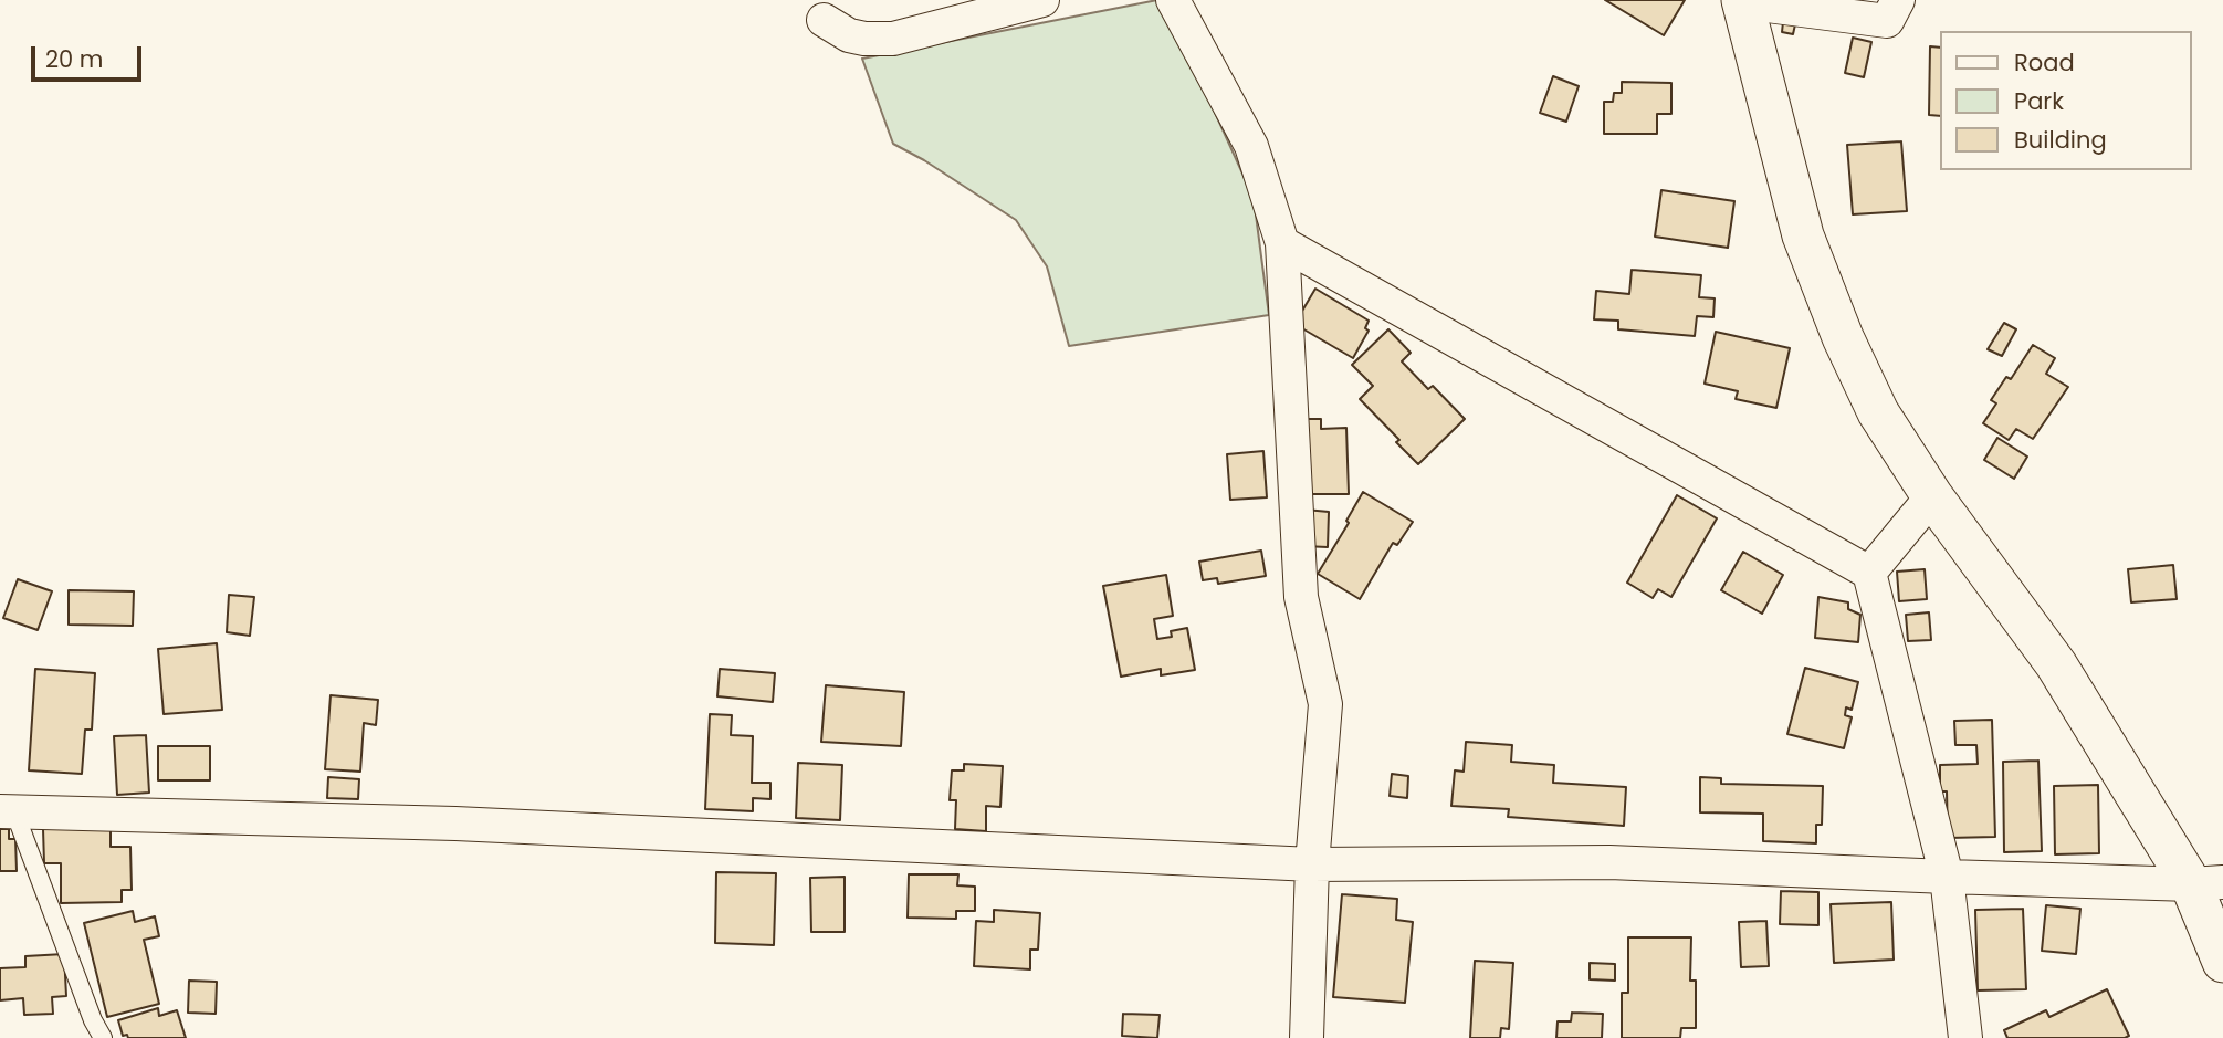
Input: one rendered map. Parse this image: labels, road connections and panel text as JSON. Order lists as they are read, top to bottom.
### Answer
{
  "legend": ["Road", "Park", "Building"],
  "scale_bar": "20 m"
}
